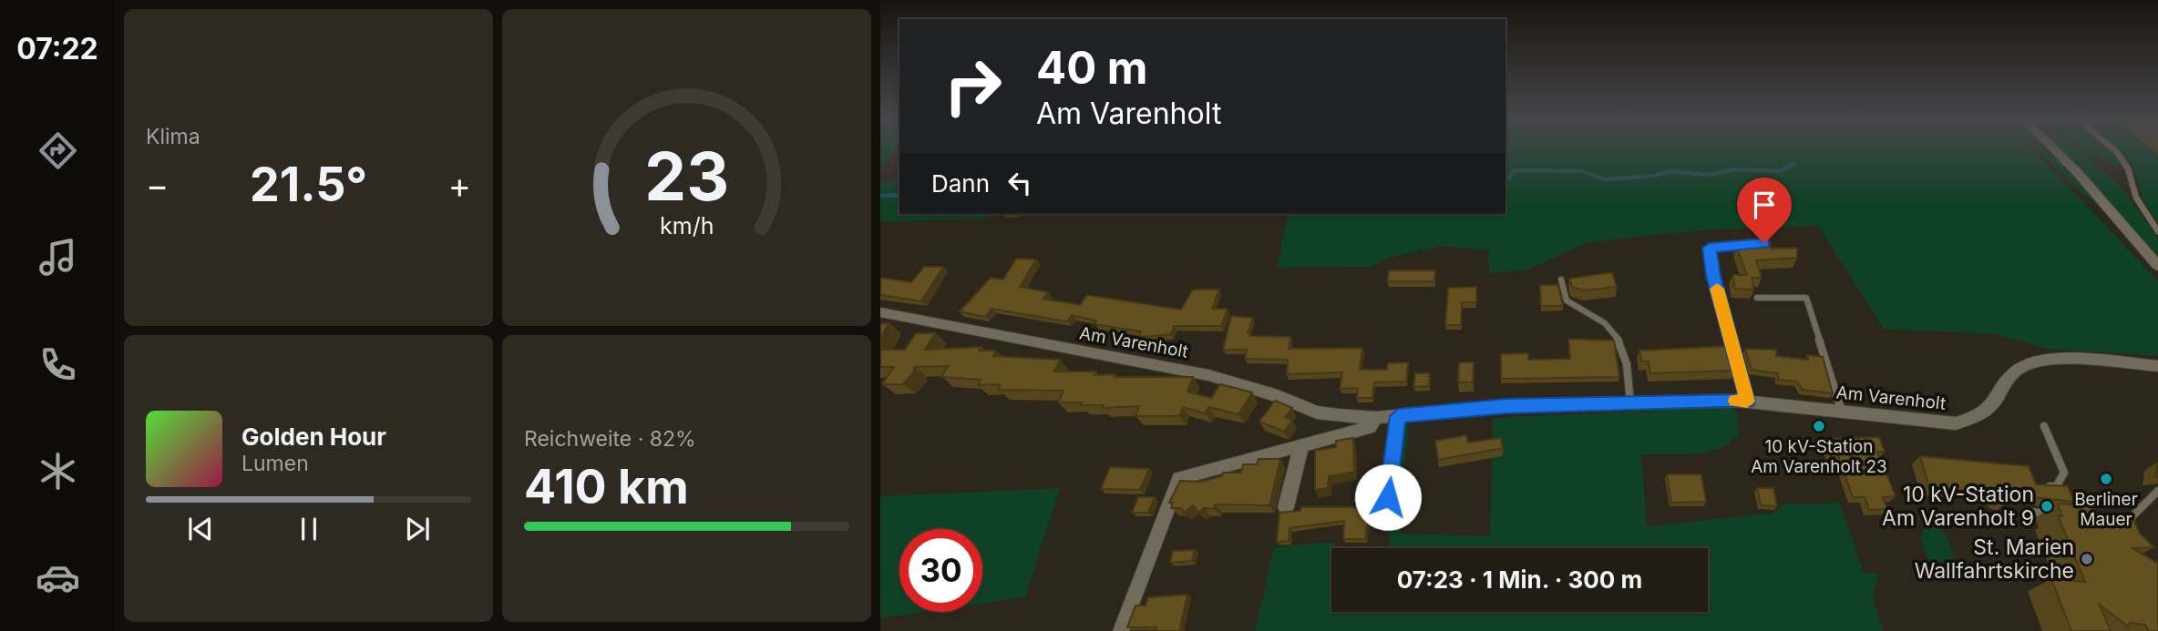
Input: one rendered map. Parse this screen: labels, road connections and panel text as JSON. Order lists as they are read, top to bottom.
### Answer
{
  "streets": {
    "street": ["Am Varenholt"]
  },
  "places": [
    "10 kV-Station Am Varenholt 23",
    "Berliner Mauer",
    "10 kV-Station Am Varenholt 9",
    "St. Marien Wallfahrtskirche"
  ],
  "page": {
    "tabs": "07:22",
    "tile": [
      "Klima",
      ["Reichweite · 82%", "410 km"]
    ],
    "turn": ["40 m", "Am Varenholt"],
    "then": "Dann",
    "heat": ["−", "21.5°", "+"],
    "song": ["Golden Hour", "Lumen"],
    "limit": "30",
    "trip": "07:23 · 1 Min. · 300 m",
    "gauge": ["23", "km/h"]
  }
}
